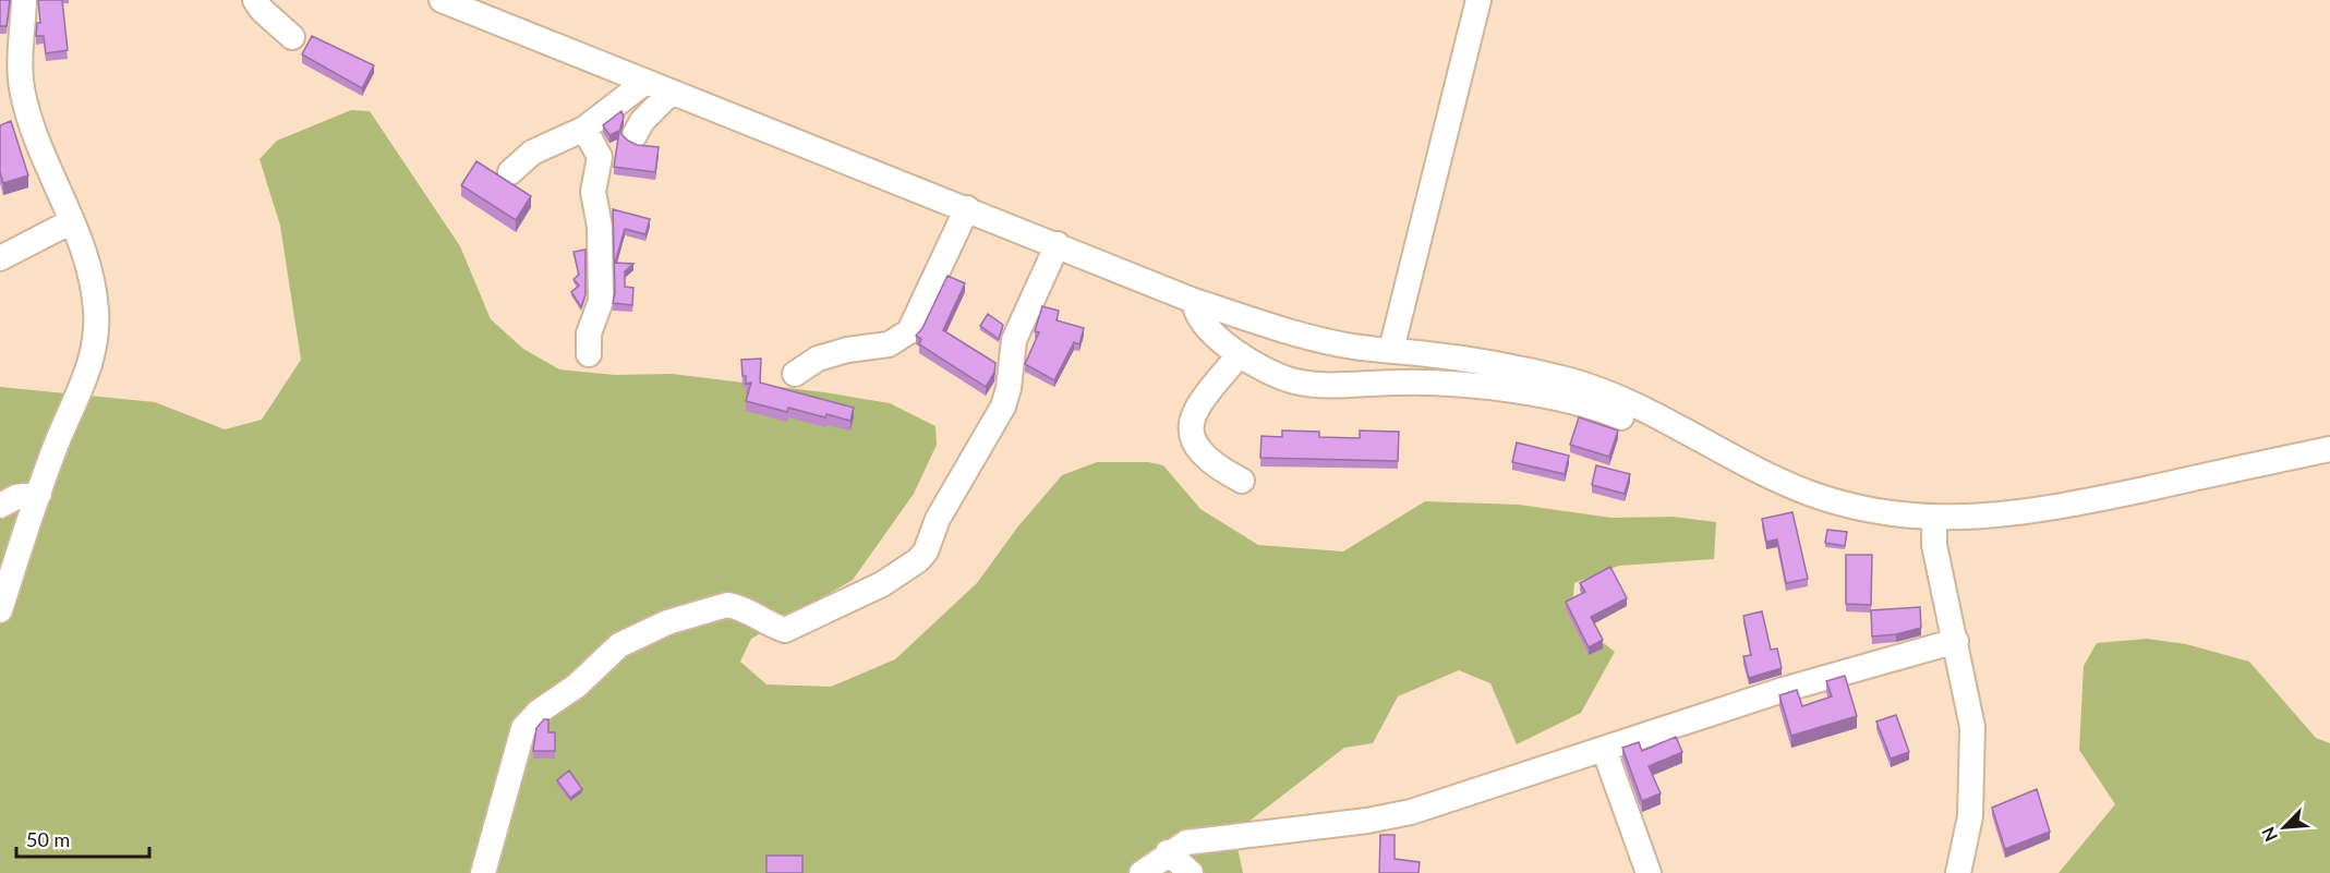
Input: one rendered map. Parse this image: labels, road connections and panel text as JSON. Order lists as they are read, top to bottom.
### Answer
{
  "scale_bar": "50 m",
  "north": "bottom left"
}
